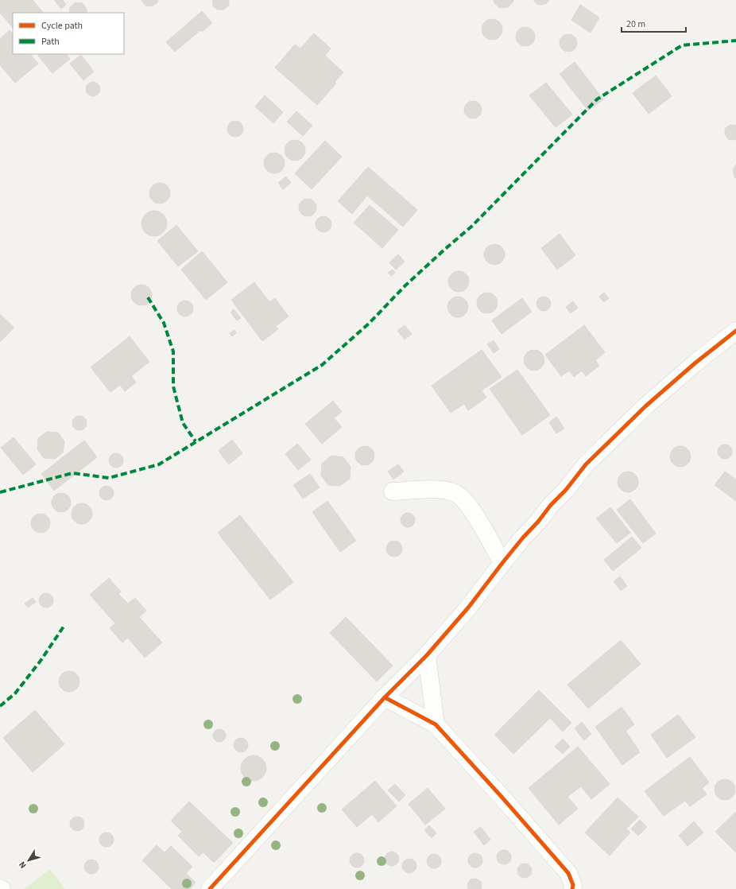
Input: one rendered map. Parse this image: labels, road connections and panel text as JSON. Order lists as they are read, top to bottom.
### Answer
{
  "legend": ["Cycle path", "Path"],
  "scale_bar": "20 m",
  "north": "bottom left"
}
